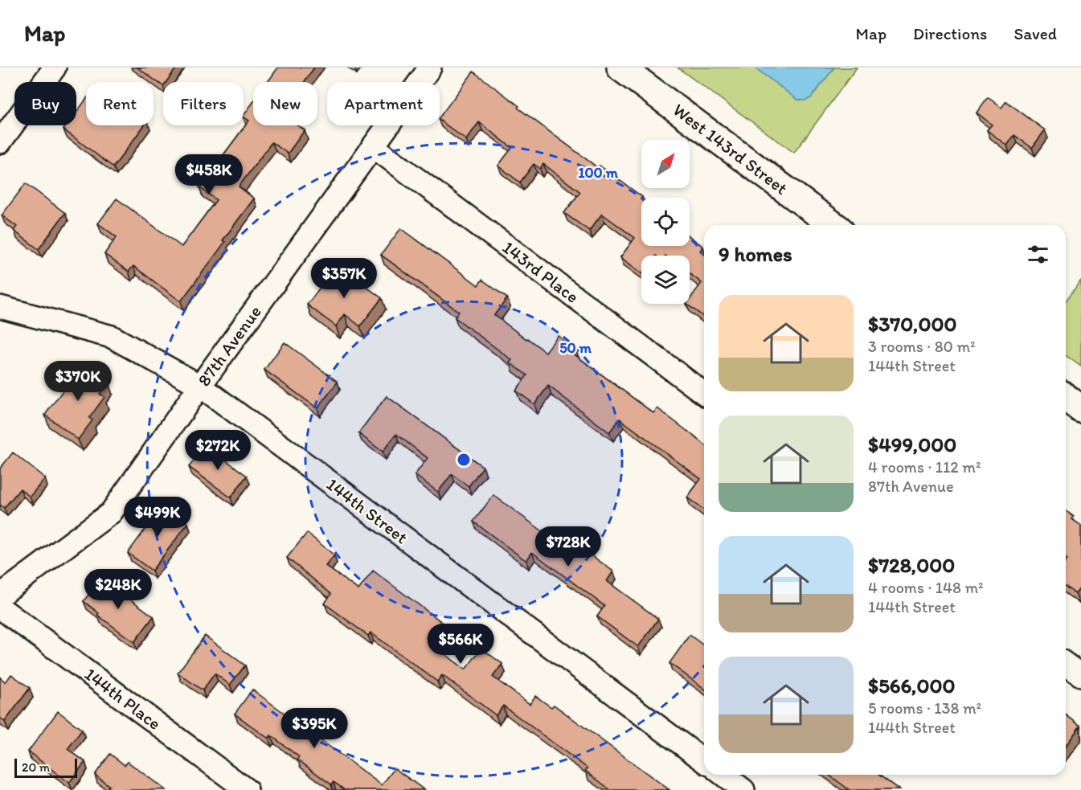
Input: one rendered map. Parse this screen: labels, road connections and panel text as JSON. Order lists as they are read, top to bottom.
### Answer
{
  "streets": {
    "main road": ["West 143rd Street"],
    "street": [
      "143rd Place",
      "87th Avenue",
      "144th Street",
      "144th Place"
    ]
  },
  "crossings": [
    ["143rd Place", "87th Avenue"],
    ["87th Avenue", "144th Street"]
  ],
  "scale_bar": "20 m",
  "north": "top right",
  "page": {
    "header": "Map",
    "nav": ["Map", "Directions", "Saved"],
    "chip": [
      "Buy",
      "Rent",
      "Filters",
      "New",
      "Apartment"
    ],
    "price": [
      "$458K",
      "$357K",
      "$370K",
      "$272K",
      "$499K",
      "$728K",
      "$248K",
      "$566K",
      "$395K"
    ],
    "heading": "9 homes",
    "list": [
      {
        "name": "$370,000",
        "note": "3 rooms · 80 m² · 144th Street"
      },
      {
        "name": "$499,000",
        "note": "4 rooms · 112 m² · 87th Avenue"
      },
      {
        "name": "$728,000",
        "note": "4 rooms · 148 m² · 144th Street"
      },
      {
        "name": "$566,000",
        "note": "5 rooms · 138 m² · 144th Street"
      }
    ],
    "scale": "20 m"
  },
  "rings": ["100 m", "50 m"]
}
